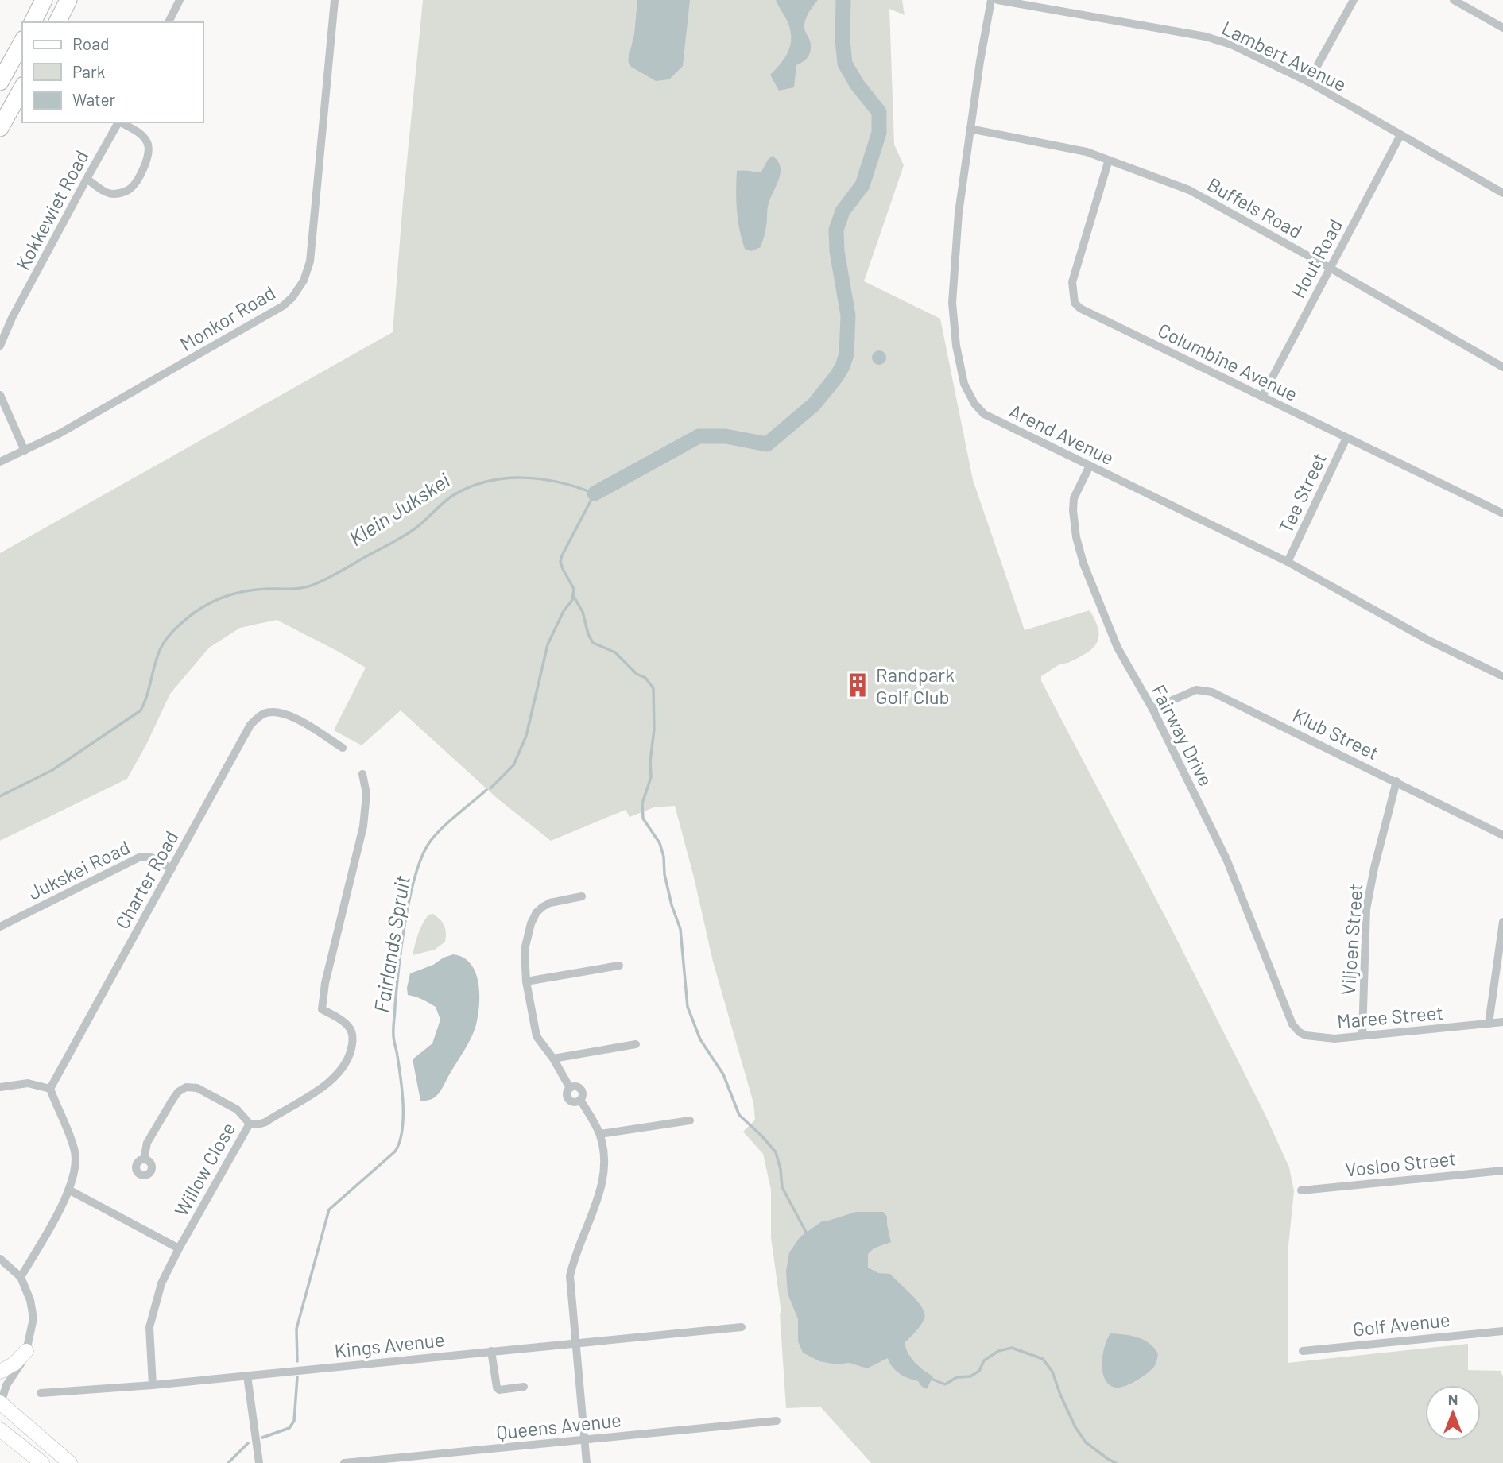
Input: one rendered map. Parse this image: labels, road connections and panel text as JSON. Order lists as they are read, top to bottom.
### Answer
{
  "streets": {
    "street": [
      "Lambert Avenue",
      "Buffels Road",
      "Kokkewiet Road",
      "Hout Road",
      "Monkor Road",
      "Columbine Avenue",
      "Arend Avenue",
      "Tee Street",
      "Klub Street",
      "Fairway Drive",
      "Jukskei Road",
      "Charter Road",
      "Viljoen Street",
      "Maree Street",
      "Vosloo Street",
      "Willow Close",
      "Golf Avenue",
      "Kings Avenue",
      "Queens Avenue"
    ]
  },
  "crossings": [
    ["Lambert Avenue", "Hout Road"],
    ["Buffels Road", "Hout Road"],
    ["Buffels Road", "Columbine Avenue"],
    ["Buffels Road", "Arend Avenue"],
    ["Hout Road", "Columbine Avenue"],
    ["Columbine Avenue", "Tee Street"],
    ["Arend Avenue", "Tee Street"],
    ["Arend Avenue", "Fairway Drive"],
    ["Klub Street", "Fairway Drive"],
    ["Klub Street", "Viljoen Street"],
    ["Fairway Drive", "Maree Street"],
    ["Jukskei Road", "Charter Road"],
    ["Viljoen Street", "Maree Street"],
    ["Willow Close", "Kings Avenue"]
  ],
  "water": ["Klein Jukskei", "Fairlands Spruit"],
  "places": {
    "building": ["Randpark Golf Club"]
  },
  "legend": ["Road", "Park", "Water"],
  "north": "top"
}
